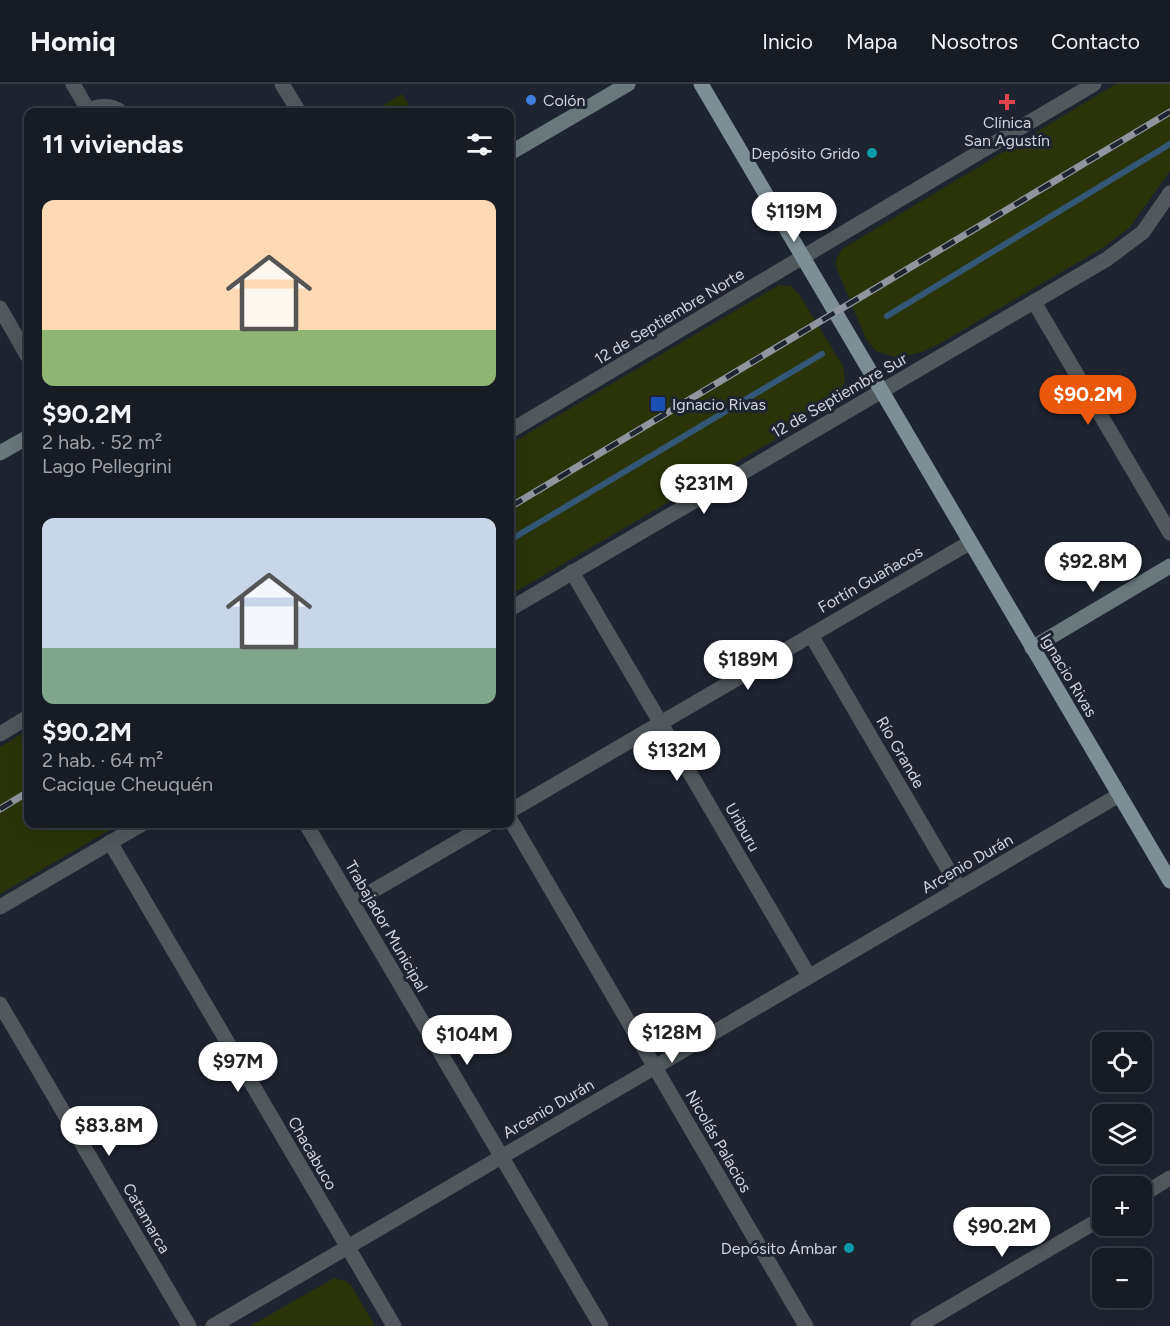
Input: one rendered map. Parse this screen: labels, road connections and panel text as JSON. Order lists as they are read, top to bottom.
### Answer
{
  "streets": {
    "main road": ["Ignacio Rivas"],
    "street": [
      "12 de Septiembre Norte",
      "12 de Septiembre Sur",
      "Fortín Guañacos",
      "Río Grande",
      "Uriburu",
      "Arcenio Durán",
      "Trabajador Municipal",
      "Nicolás Palacios",
      "Chacabuco",
      "Catamarca"
    ]
  },
  "crossings": [
    ["12 de Septiembre Norte", "Ignacio Rivas"],
    ["12 de Septiembre Sur", "Ignacio Rivas"],
    ["12 de Septiembre Sur", "Uriburu"],
    ["Fortín Guañacos", "Ignacio Rivas"],
    ["Fortín Guañacos", "Río Grande"],
    ["Fortín Guañacos", "Uriburu"],
    ["Ignacio Rivas", "Arcenio Durán"],
    ["Río Grande", "Arcenio Durán"],
    ["Uriburu", "Arcenio Durán"],
    ["Arcenio Durán", "Trabajador Municipal"],
    ["Arcenio Durán", "Nicolás Palacios"],
    ["Arcenio Durán", "Chacabuco"]
  ],
  "places": {
    "other": ["Colón", "Depósito Grido", "Depósito Ámbar"],
    "health": ["Clínica San Agustín"],
    "transit": ["Ignacio Rivas"]
  },
  "page": {
    "header": "Homiq",
    "nav": [
      "Inicio",
      "Mapa",
      "Nosotros",
      "Contacto"
    ],
    "heading": "11 viviendas",
    "list": [
      {
        "name": "$90.2M",
        "note": "2 hab. · 52 m² · Lago Pellegrini"
      },
      {
        "name": "$90.2M",
        "note": "2 hab. · 64 m² · Cacique Cheuquén"
      }
    ],
    "price": [
      "$119M",
      "$90.2M",
      "$231M",
      "$92.8M",
      "$189M",
      "$132M",
      "$128M",
      "$104M",
      "$97M",
      "$83.8M",
      "$90.2M"
    ],
    "map_buttons": ["+", "−"]
  }
}
